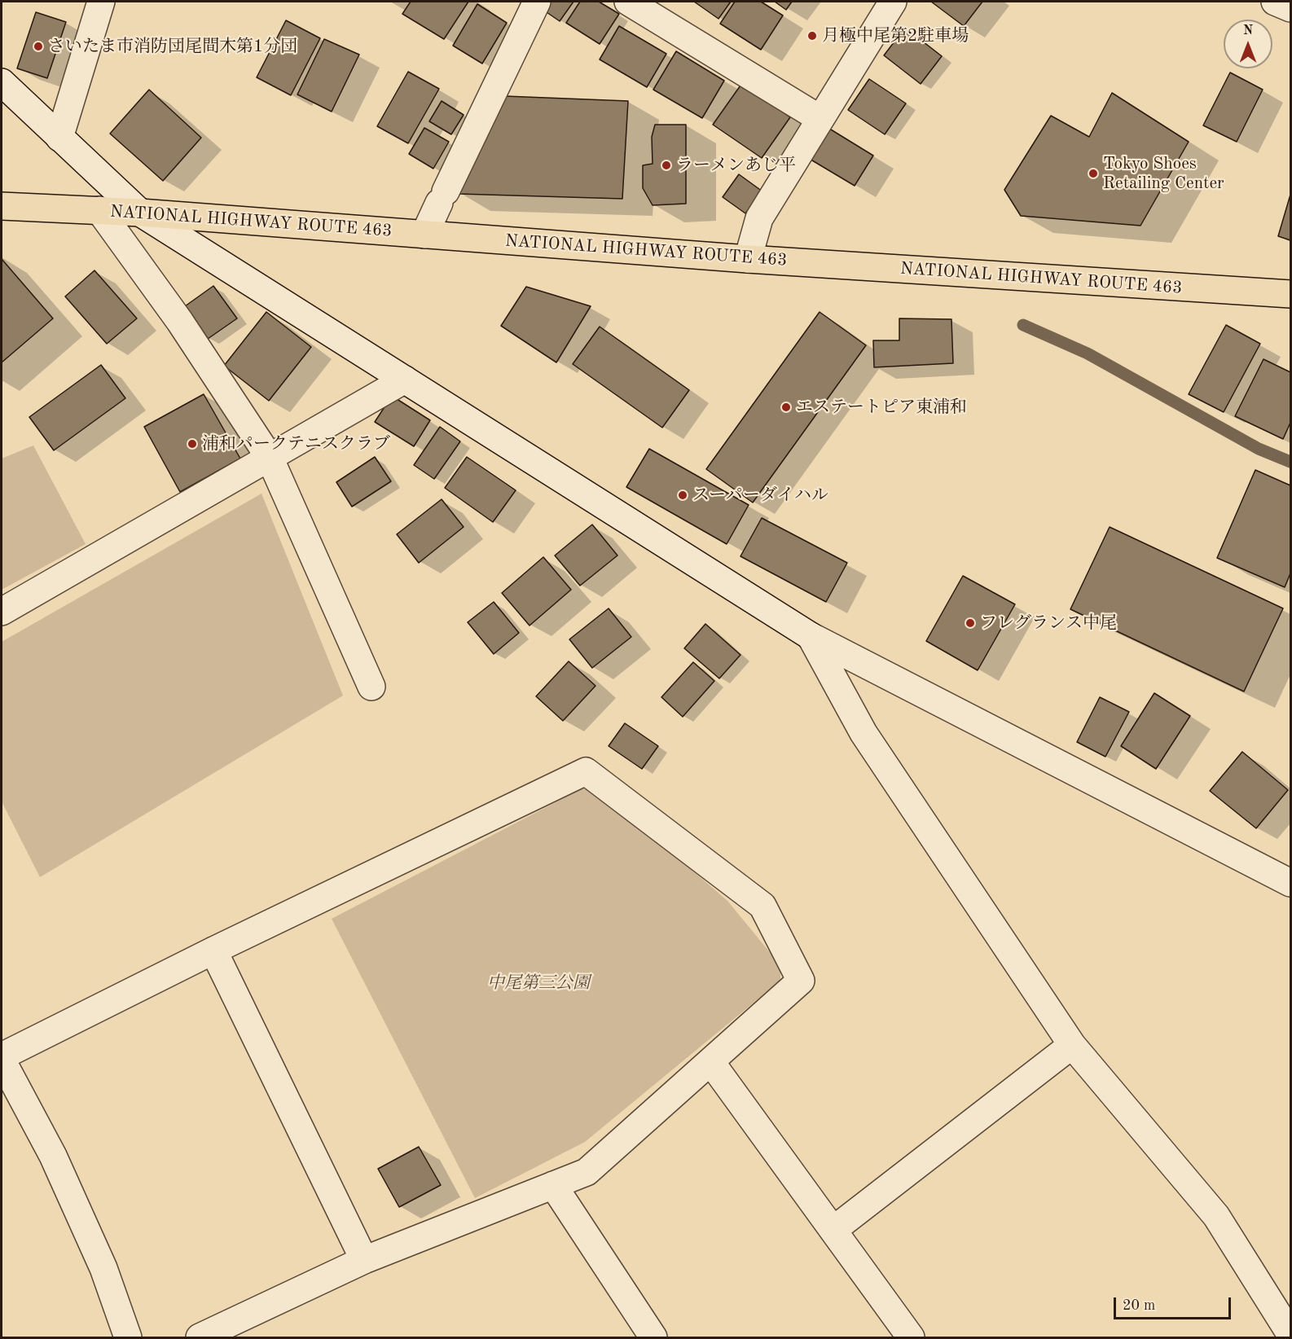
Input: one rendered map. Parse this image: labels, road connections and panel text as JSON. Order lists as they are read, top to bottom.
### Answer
{
  "streets": {
    "highway": ["NATIONAL HIGHWAY ROUTE 463"]
  },
  "parks": ["中尾第三公園"],
  "places": [
    "月極中尾第2駐車場",
    "さいたま市消防団尾間木第1分団",
    "ラーメンあじ平",
    "Tokyo Shoes Retailing Center",
    "エステートピア東浦和",
    "浦和パークテニスクラブ",
    "スーパーダイハル",
    "フレグランス中尾"
  ],
  "scale_bar": "20 m",
  "north": "top"
}
